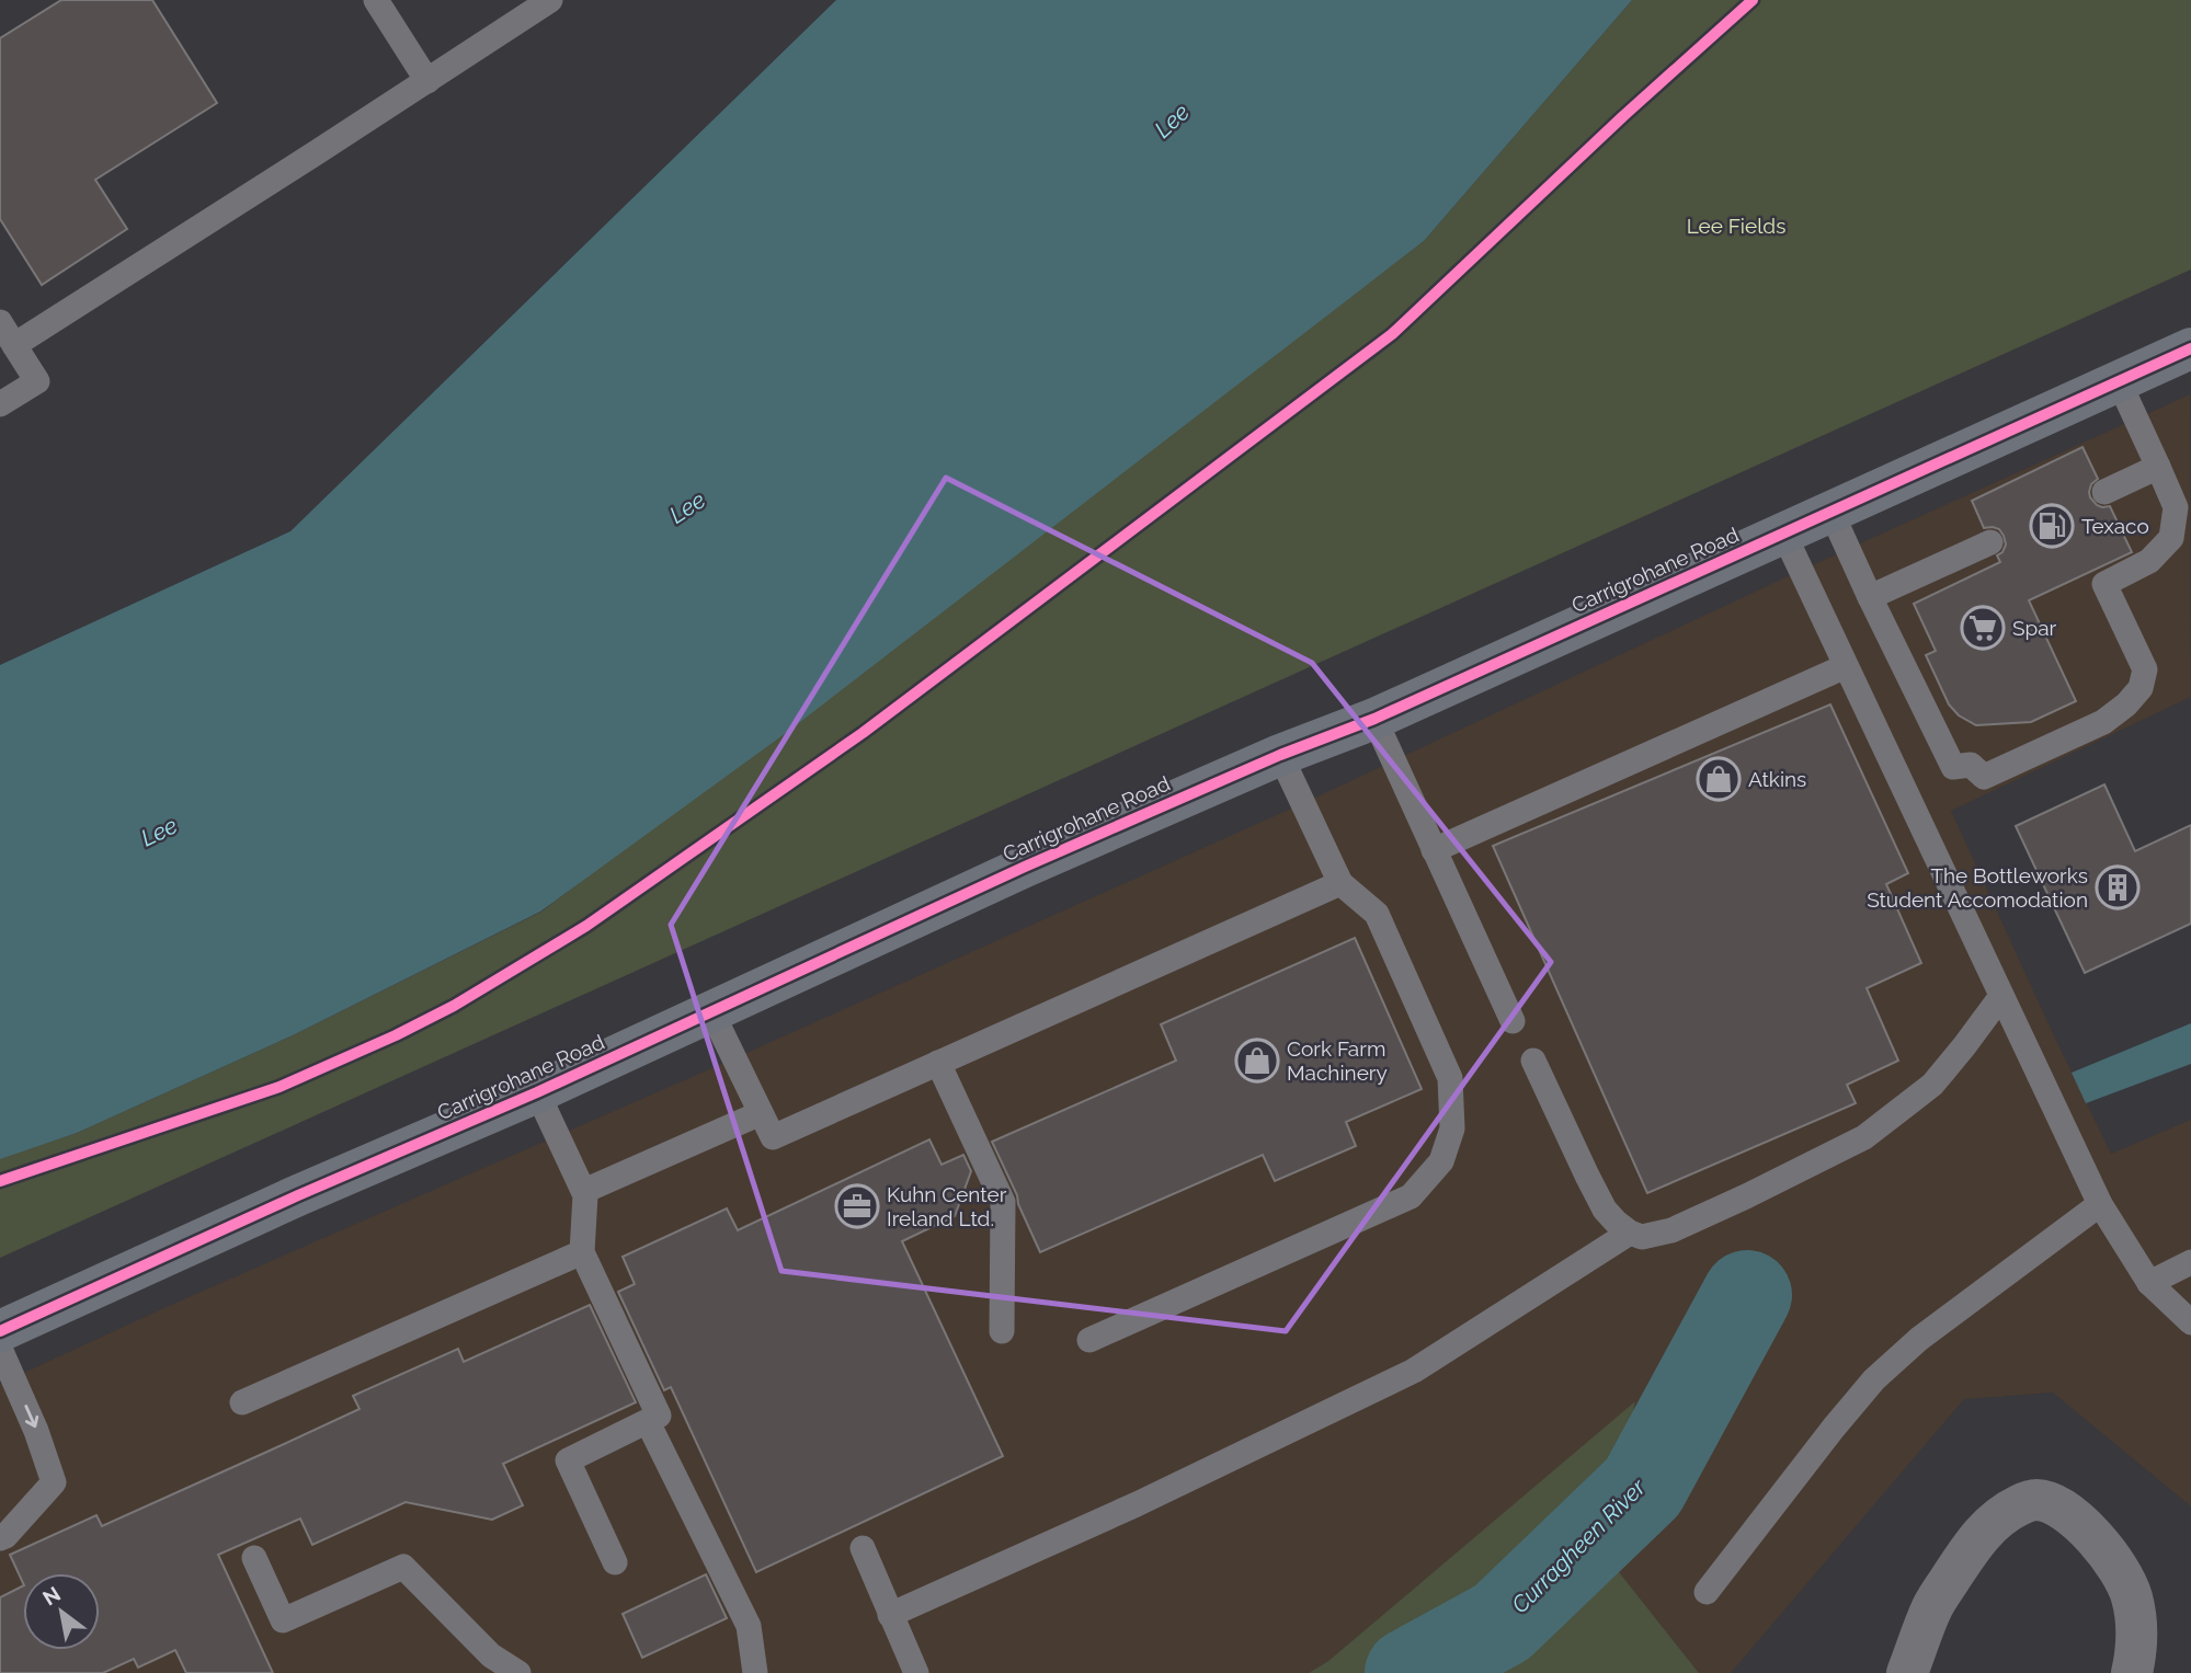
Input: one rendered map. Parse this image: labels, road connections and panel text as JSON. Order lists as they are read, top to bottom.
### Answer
{
  "streets": {
    "highway": ["Carrigrohane Road"]
  },
  "water": ["Lee", "Curragheen River"],
  "parks": ["Lee Fields"],
  "places": {
    "fuel station": ["Texaco"],
    "supermarket": ["Spar"],
    "shop": ["Atkins", "Cork Farm Machinery"],
    "building": ["The Bottleworks Student Accomodation"],
    "office": ["Kuhn Center Ireland Ltd."]
  },
  "north": "top left"
}
